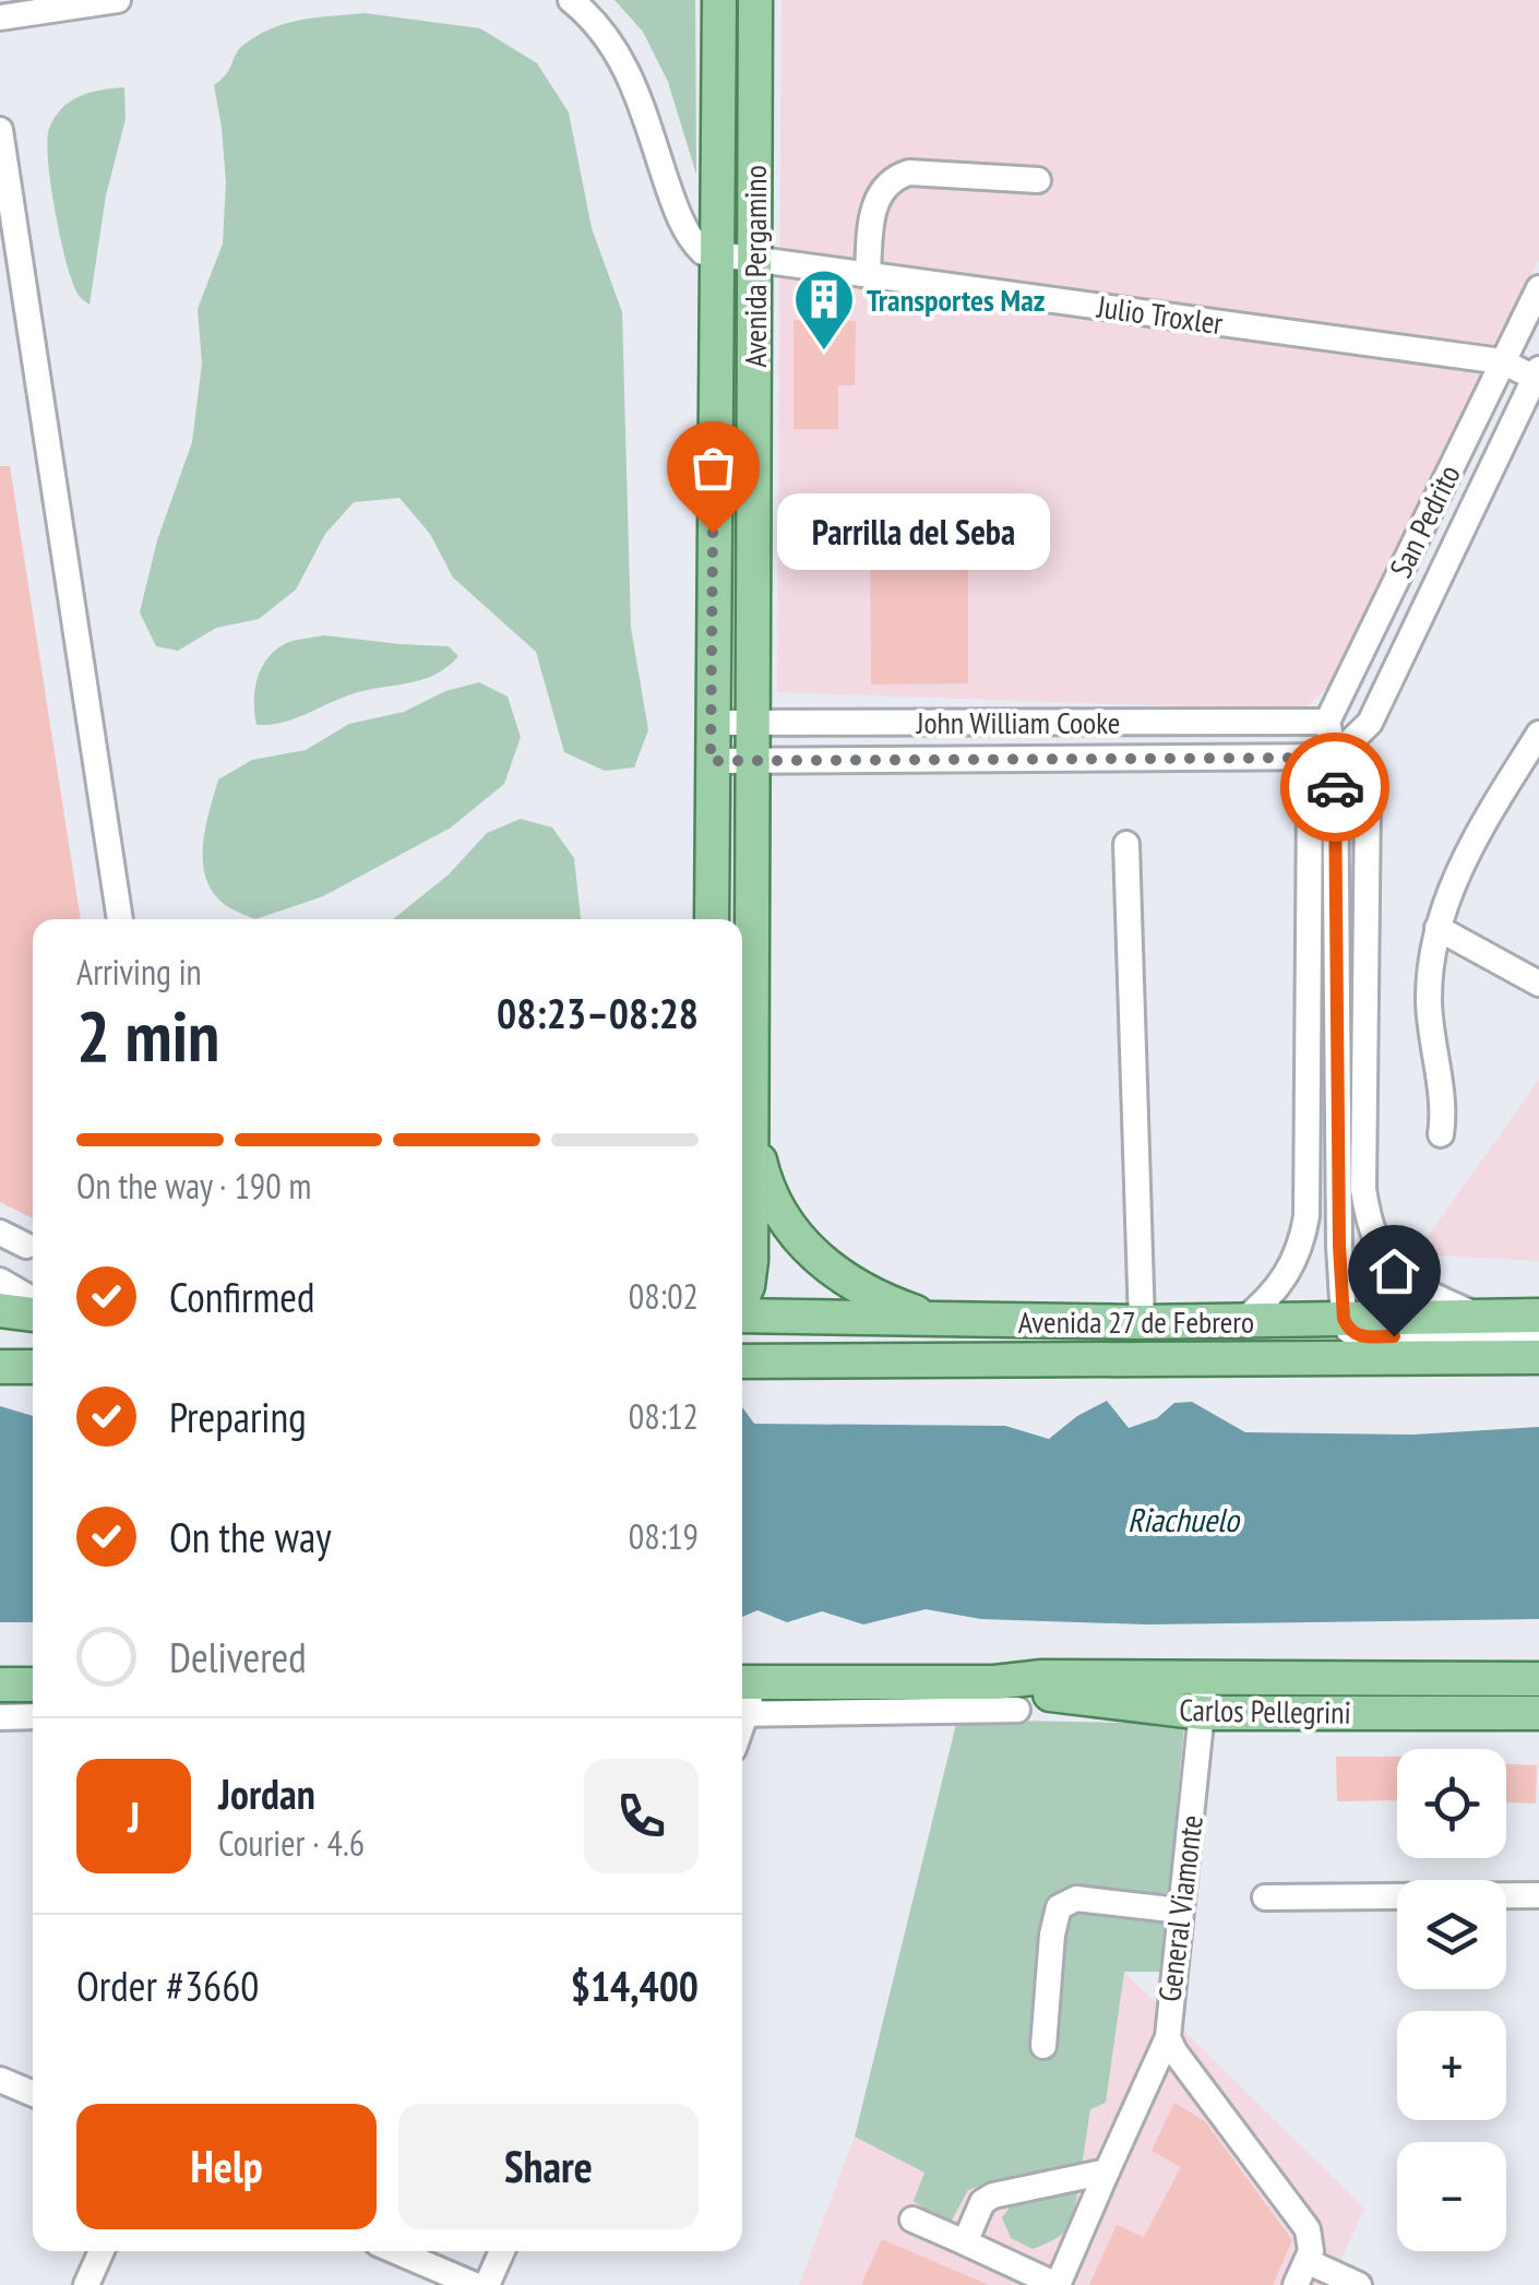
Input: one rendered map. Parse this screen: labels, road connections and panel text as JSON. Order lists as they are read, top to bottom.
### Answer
{
  "streets": {
    "main road": ["Avenida Pergamino", "Avenida 27 de Febrero", "Carlos Pellegrini"],
    "street": [
      "Julio Troxler",
      "San Pedrito",
      "John William Cooke",
      "General Viamonte"
    ]
  },
  "crossings": [
    ["Avenida Pergamino", "Julio Troxler"],
    ["Avenida Pergamino", "John William Cooke"],
    ["Julio Troxler", "San Pedrito"],
    ["San Pedrito", "John William Cooke"],
    ["San Pedrito", "Avenida 27 de Febrero"],
    ["Carlos Pellegrini", "General Viamonte"]
  ],
  "water": ["Riachuelo"],
  "places": {
    "building": ["Transportes Maz"],
    "other": ["Parrilla del Seba"]
  },
  "page": {
    "bubble": "Parrilla del Seba",
    "heading": ["2 min", "Arriving in", "08:23–08:28"],
    "panel": [
      "Jordan",
      "Courier · 4.6",
      "Order #3660",
      "$14,400"
    ],
    "bar": "On the way · 190 m",
    "list": [
      ["Confirmed", "08:02"],
      ["Preparing", "08:12"],
      ["On the way", "08:19"],
      "Delivered"
    ],
    "map_buttons": ["+", "−"],
    "round": "J",
    "buttons": ["Help", "Share"]
  }
}
